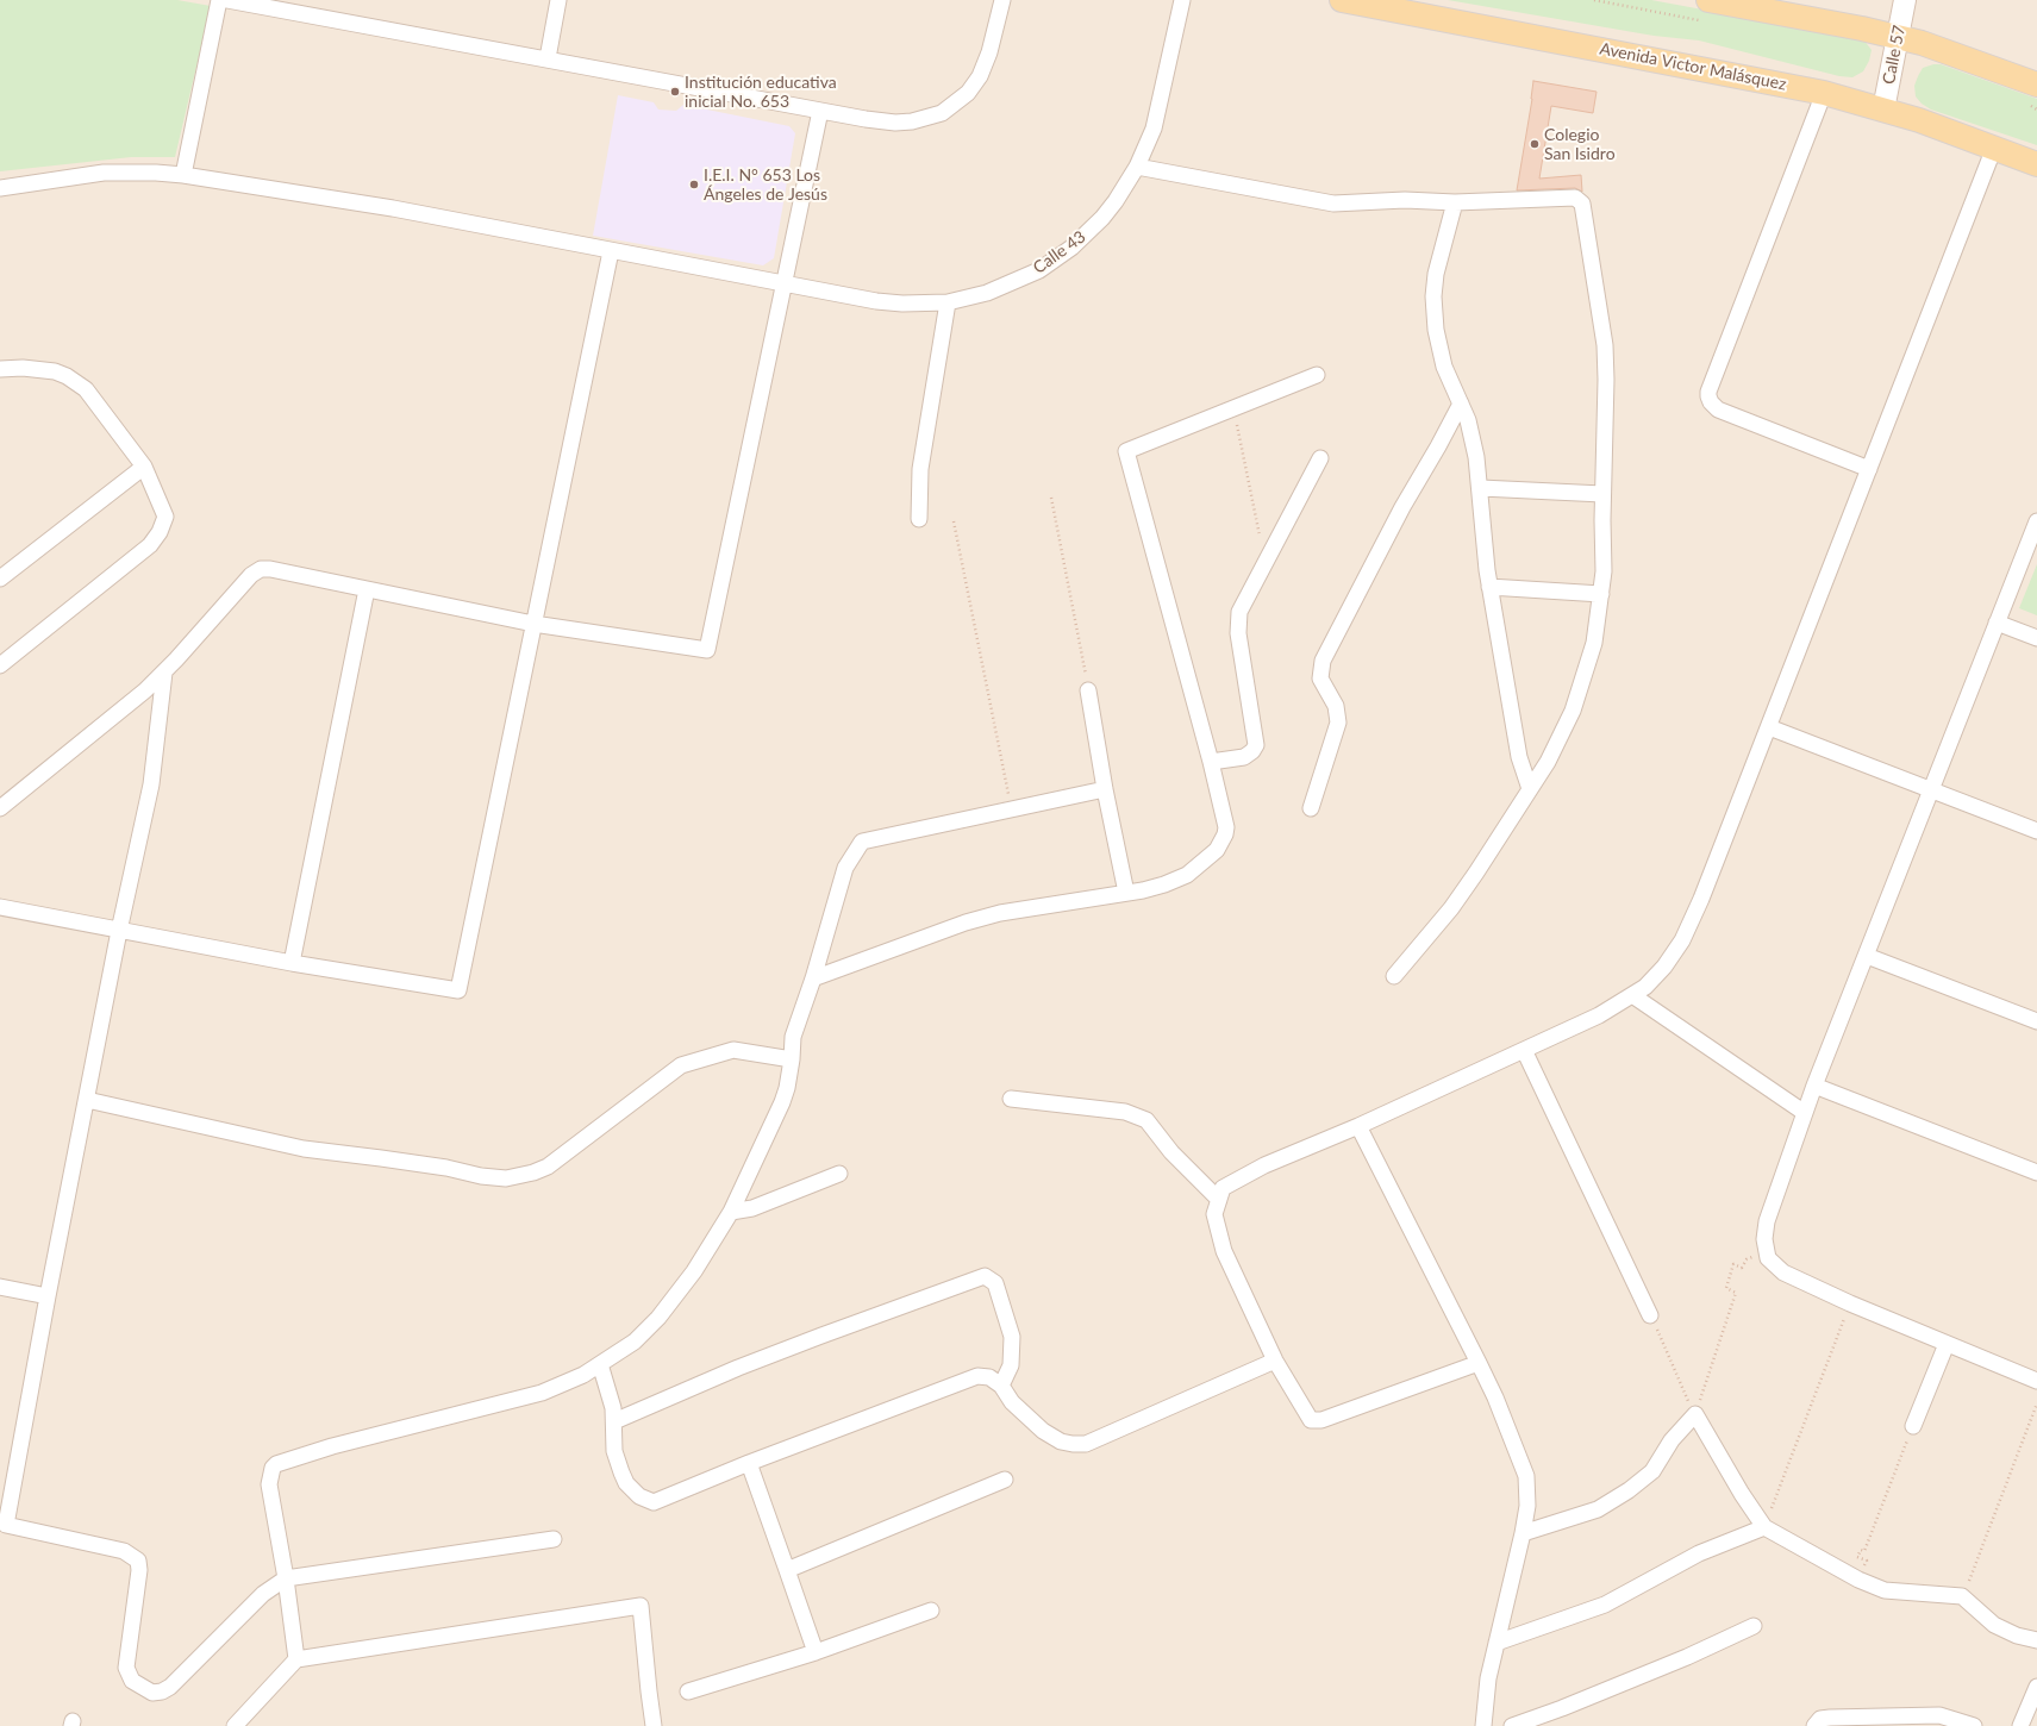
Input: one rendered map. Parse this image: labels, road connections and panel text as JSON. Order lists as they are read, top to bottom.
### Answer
{
  "streets": {
    "main road": ["Avenida Victor Malásquez"],
    "street": ["Calle 57", "Calle 43"]
  },
  "crossings": [
    ["Calle 57", "Avenida Victor Malásquez"]
  ],
  "places": ["Institución educativa inicial No. 653", "Colegio San Isidro", "I.E.I. N° 653 Los Ángeles de Jesús"]
}
